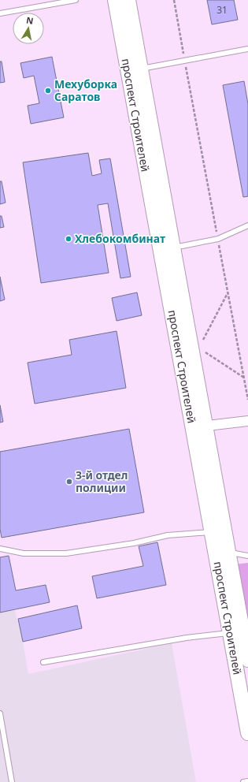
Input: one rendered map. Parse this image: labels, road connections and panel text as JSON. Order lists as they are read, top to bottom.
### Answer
{
  "streets": {
    "main road": ["проспект Строителей"]
  },
  "places": ["Мехуборка Саратов", "Хлебокомбинат", "3-й отдел полиции"],
  "house_numbers": ["31"],
  "north": "top"
}
